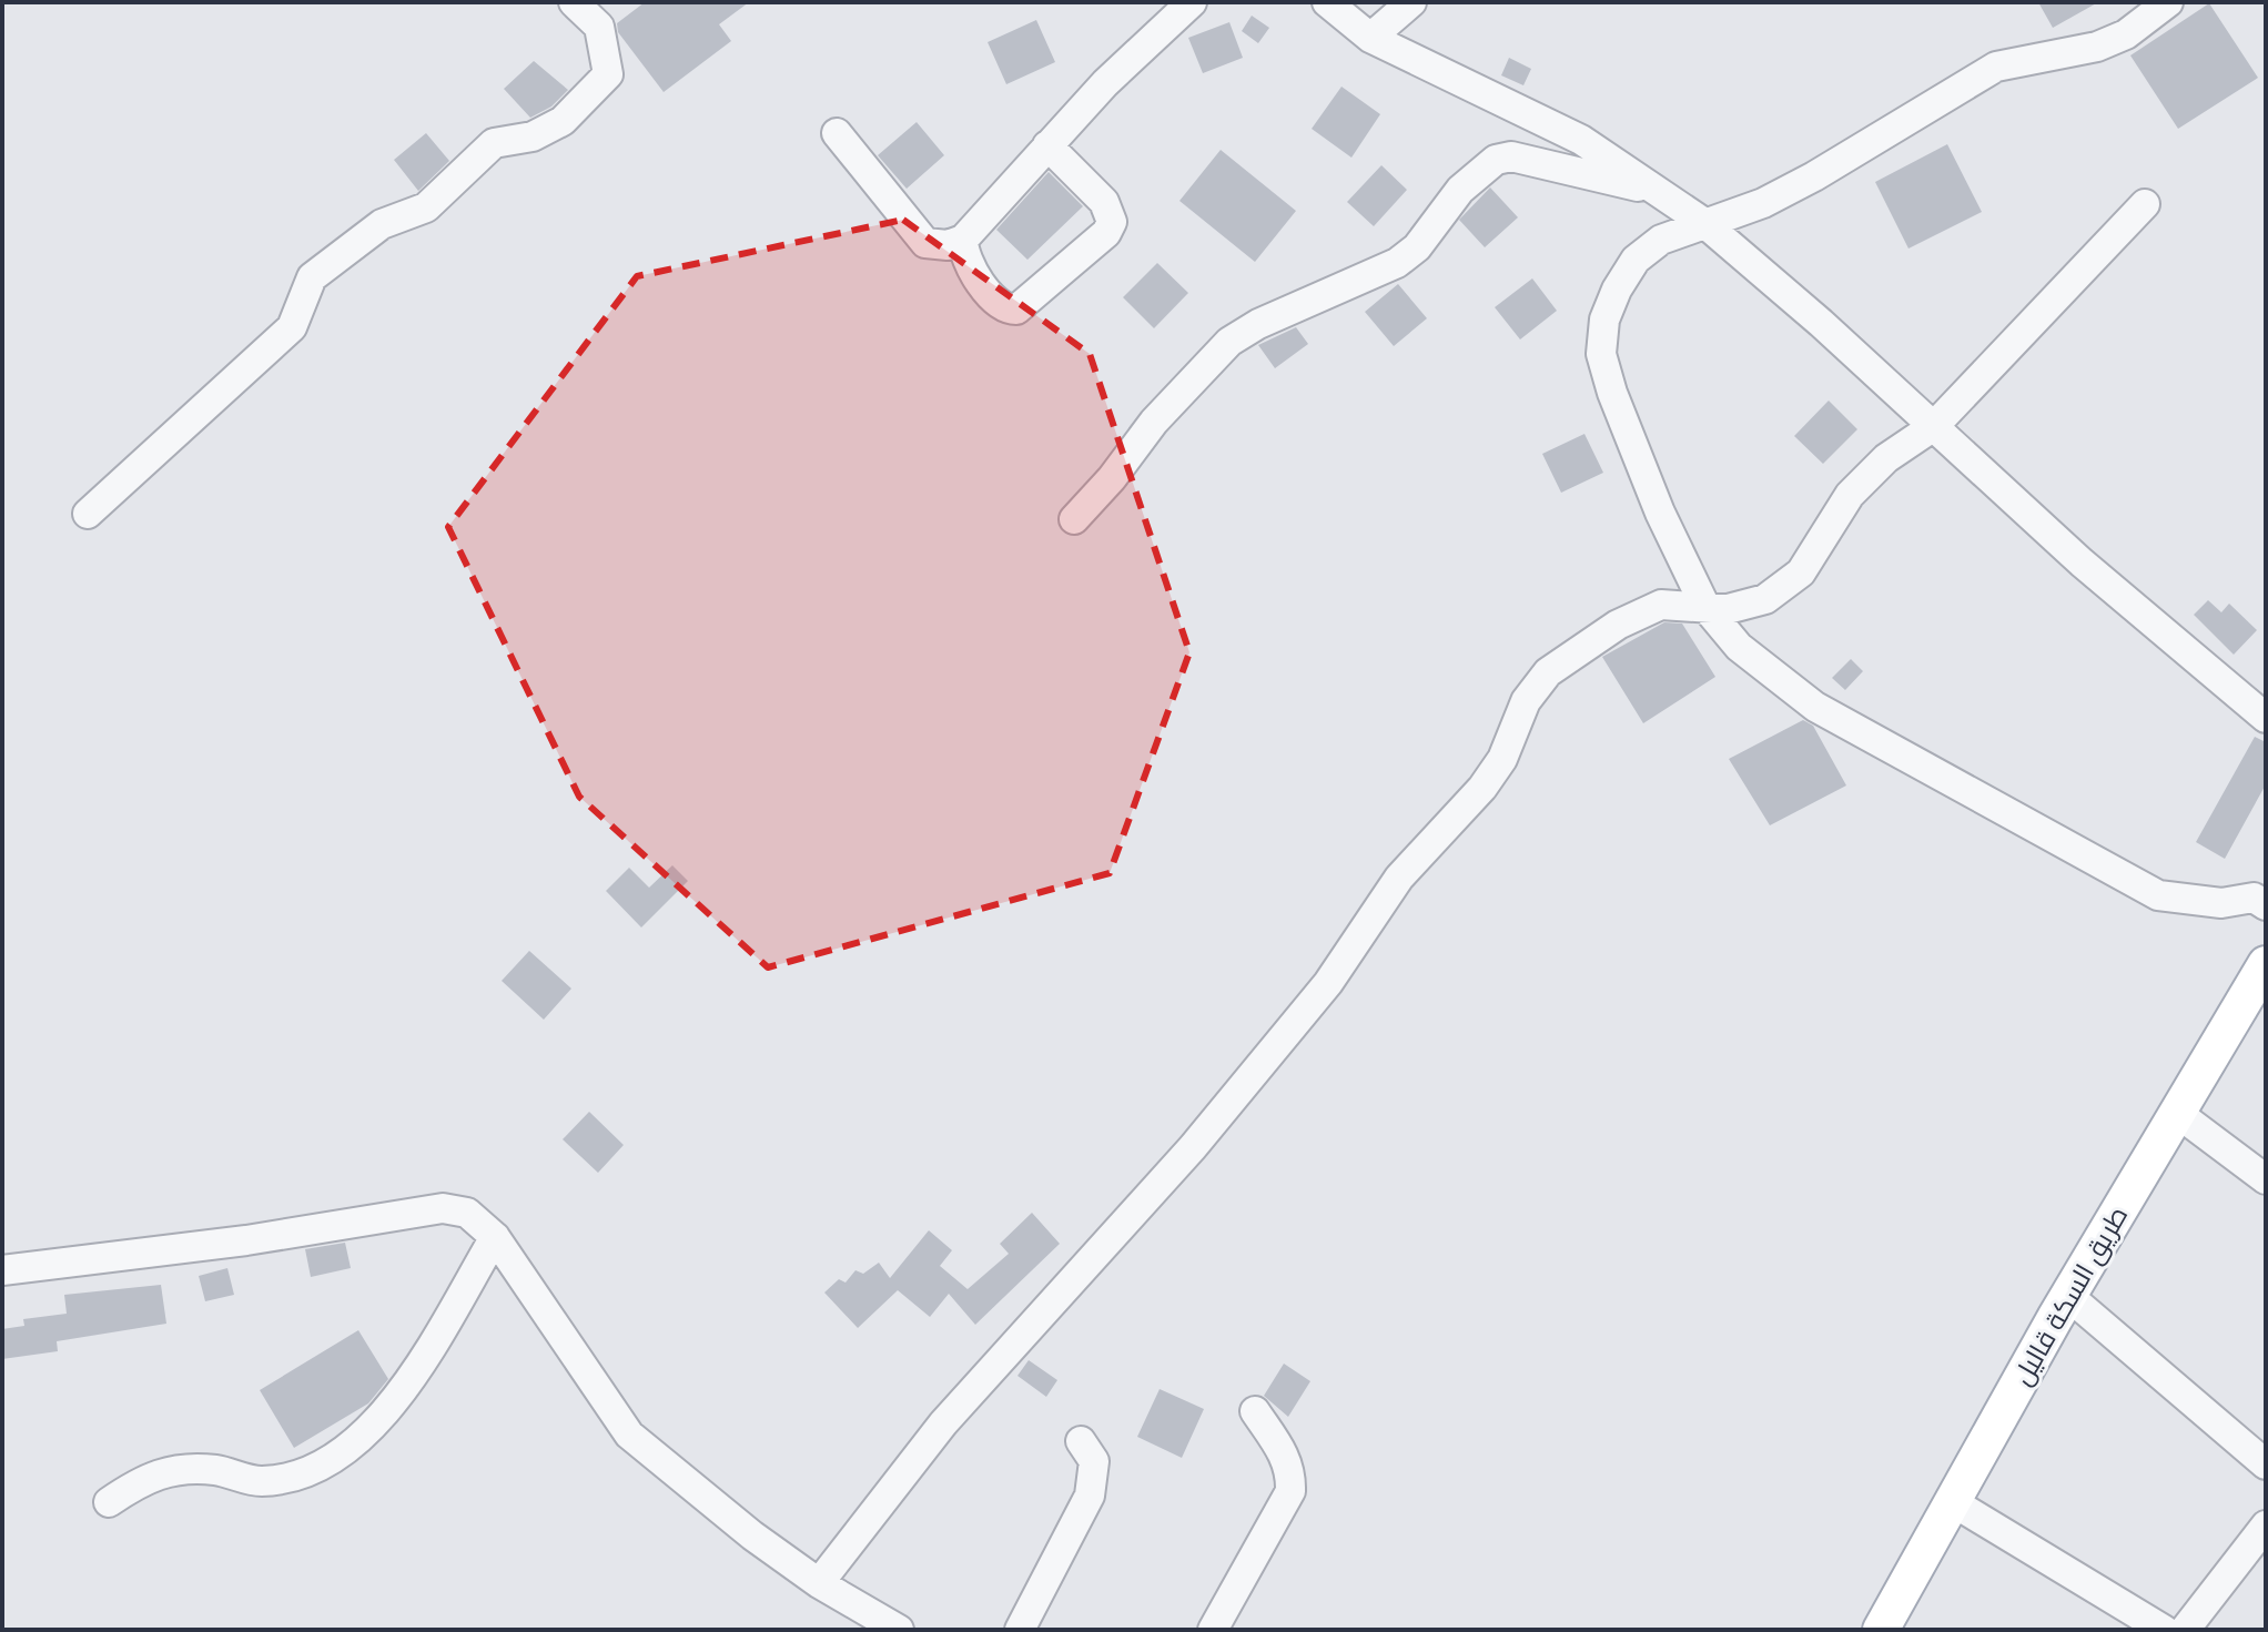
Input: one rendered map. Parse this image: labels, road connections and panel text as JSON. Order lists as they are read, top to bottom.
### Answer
{
  "streets": {
    "main road": ["طريق السكة قاليل"]
  }
}
